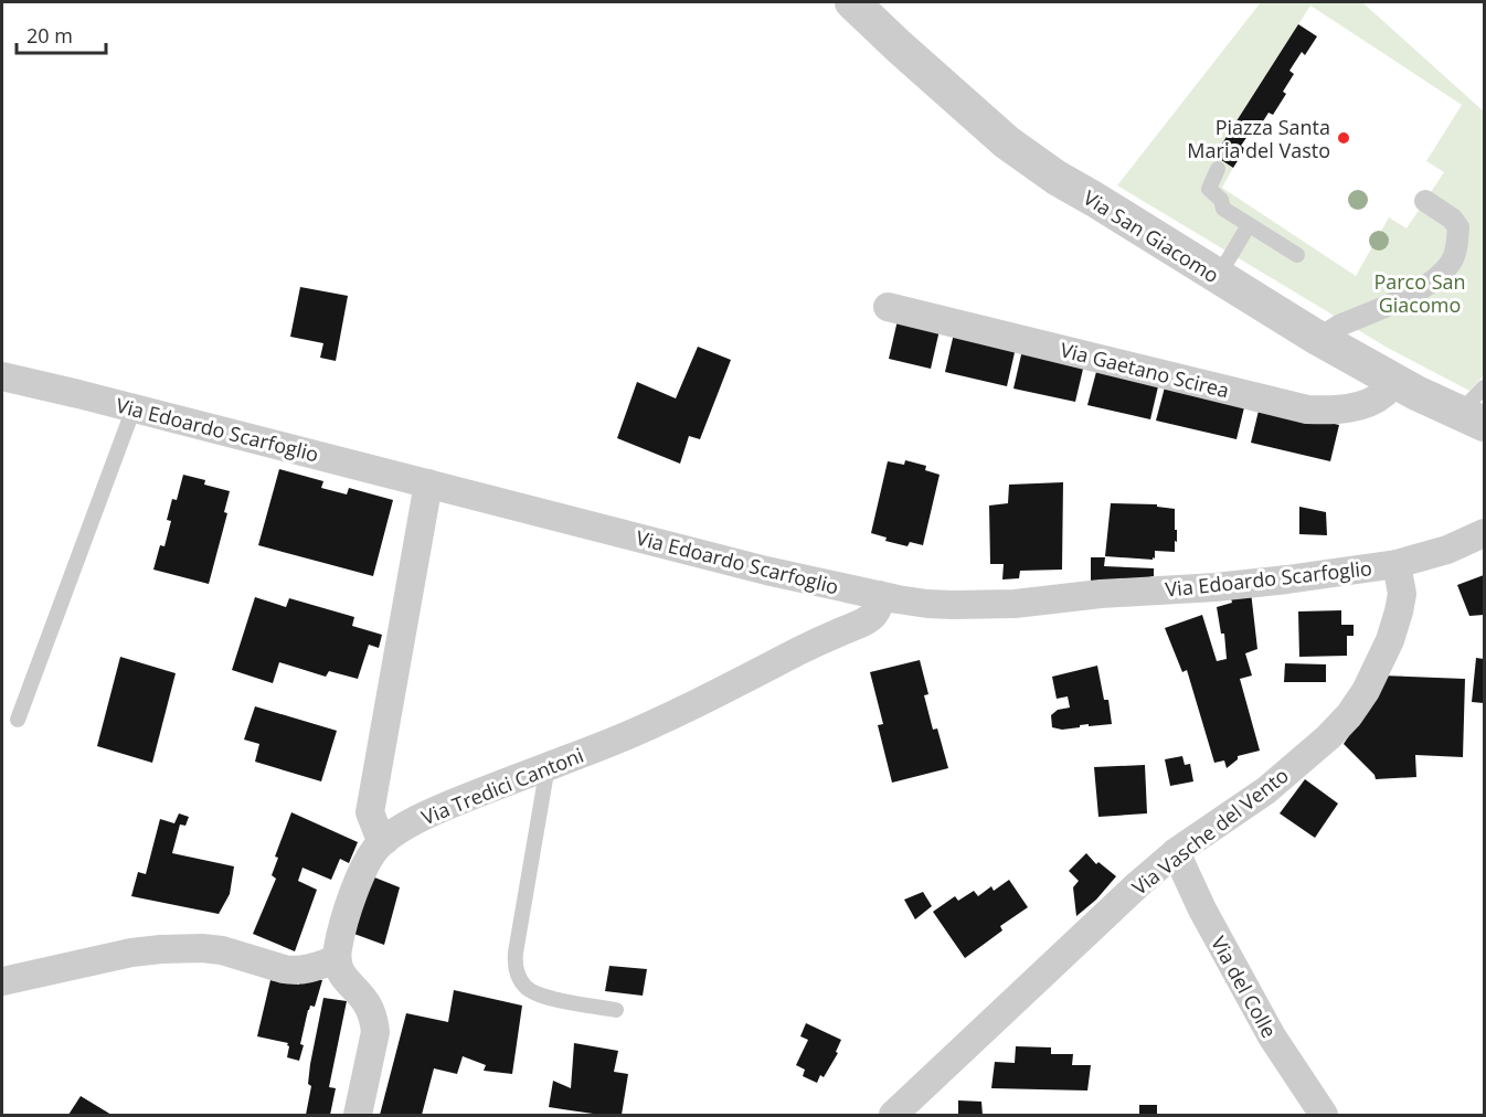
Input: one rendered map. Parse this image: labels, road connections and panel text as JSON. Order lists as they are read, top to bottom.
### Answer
{
  "streets": {
    "street": [
      "Via San Giacomo",
      "Via Gaetano Scirea",
      "Via Edoardo Scarfoglio",
      "Via Tredici Cantoni",
      "Via Vasche del Vento",
      "Via del Colle"
    ]
  },
  "crossings": [
    ["Via San Giacomo", "Via Gaetano Scirea"],
    ["Via Edoardo Scarfoglio", "Via Tredici Cantoni"],
    ["Via Edoardo Scarfoglio", "Via Vasche del Vento"],
    ["Via Vasche del Vento", "Via del Colle"]
  ],
  "parks": ["Parco San Giacomo"],
  "places": ["Piazza Santa Maria del Vasto"],
  "scale_bar": "20 m"
}
